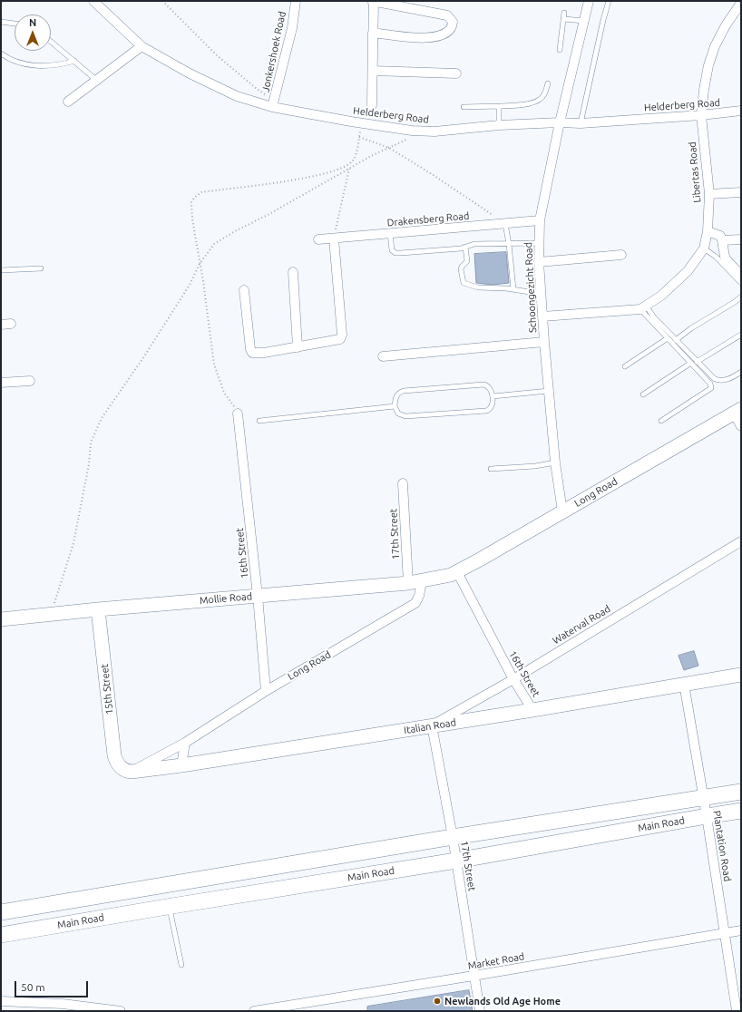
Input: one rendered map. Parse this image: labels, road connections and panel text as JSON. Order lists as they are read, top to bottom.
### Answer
{
  "streets": {
    "main road": ["Main Road"],
    "street": [
      "Jonkershoek Road",
      "Helderberg Road",
      "Libertas Road",
      "Drakensberg Road",
      "Schoongezicht Road",
      "Long Road",
      "17th Street",
      "16th Street",
      "Mollie Road",
      "Waterval Road",
      "15th Street",
      "Italian Road",
      "Plantation Road",
      "Market Road"
    ]
  },
  "crossings": [
    ["Jonkershoek Road", "Helderberg Road"],
    ["Helderberg Road", "Libertas Road"],
    ["Helderberg Road", "Schoongezicht Road"],
    ["Libertas Road", "Schoongezicht Road"],
    ["Drakensberg Road", "Schoongezicht Road"],
    ["Schoongezicht Road", "Long Road"],
    ["Long Road", "17th Street"],
    ["Long Road", "16th Street"],
    ["Long Road", "Mollie Road"],
    ["Long Road", "15th Street"],
    ["Long Road", "Italian Road"],
    ["17th Street", "Mollie Road"],
    ["17th Street", "Waterval Road"],
    ["17th Street", "Italian Road"],
    ["17th Street", "Main Road"],
    ["17th Street", "Market Road"],
    ["16th Street", "Mollie Road"],
    ["16th Street", "Waterval Road"],
    ["16th Street", "Italian Road"],
    ["Mollie Road", "15th Street"],
    ["Waterval Road", "Italian Road"],
    ["15th Street", "Italian Road"],
    ["Italian Road", "Plantation Road"],
    ["Main Road", "Plantation Road"],
    ["Plantation Road", "Market Road"]
  ],
  "places": ["Newlands Old Age Home"],
  "scale_bar": "50 m",
  "north": "top"
}
